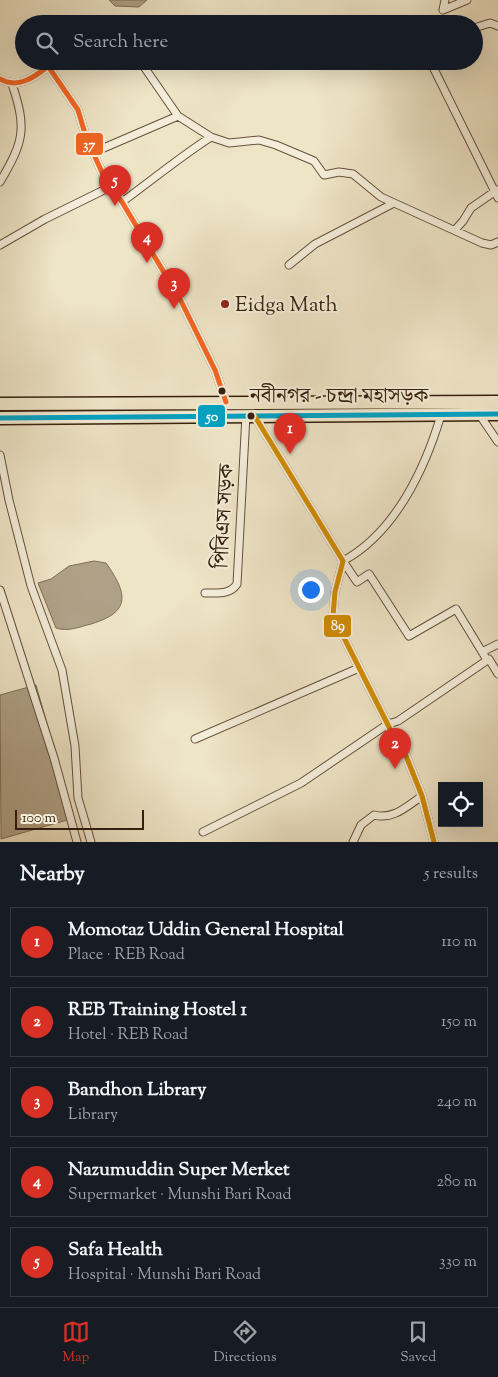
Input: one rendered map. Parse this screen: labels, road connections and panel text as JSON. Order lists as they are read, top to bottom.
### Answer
{
  "streets": {
    "highway": ["নবীনগর - চন্দ্রা মহাসড়ক"],
    "street": ["পিবিএস সড়ক"]
  },
  "crossings": [
    ["নবীনগর - চন্দ্রা মহাসড়ক", "পিবিএস সড়ক"]
  ],
  "places": ["Eidga Math"],
  "lines": ["transit line 37", "transit line 50", "transit line 89"],
  "scale_bar": "100 m",
  "page": {
    "search": "Search here",
    "pins": [
      "5",
      "4",
      "3",
      "1",
      "2"
    ],
    "scale": "100 m",
    "heading": ["Nearby", "5 results"],
    "list": [
      {
        "mark": "1",
        "name": "Momotaz Uddin General Hospital",
        "note": "Place · REB Road",
        "value": "110 m"
      },
      {
        "mark": "2",
        "name": "REB Training Hostel 1",
        "note": "Hotel · REB Road",
        "value": "150 m"
      },
      {
        "mark": "3",
        "name": "Bandhon Library",
        "note": "Library",
        "value": "240 m"
      },
      {
        "mark": "4",
        "name": "Nazumuddin Super Merket",
        "note": "Supermarket · Munshi Bari Road",
        "value": "280 m"
      },
      {
        "mark": "5",
        "name": "Safa Health",
        "note": "Hospital · Munshi Bari Road",
        "value": "330 m"
      }
    ],
    "nav": ["Map", "Directions", "Saved"]
  }
}
